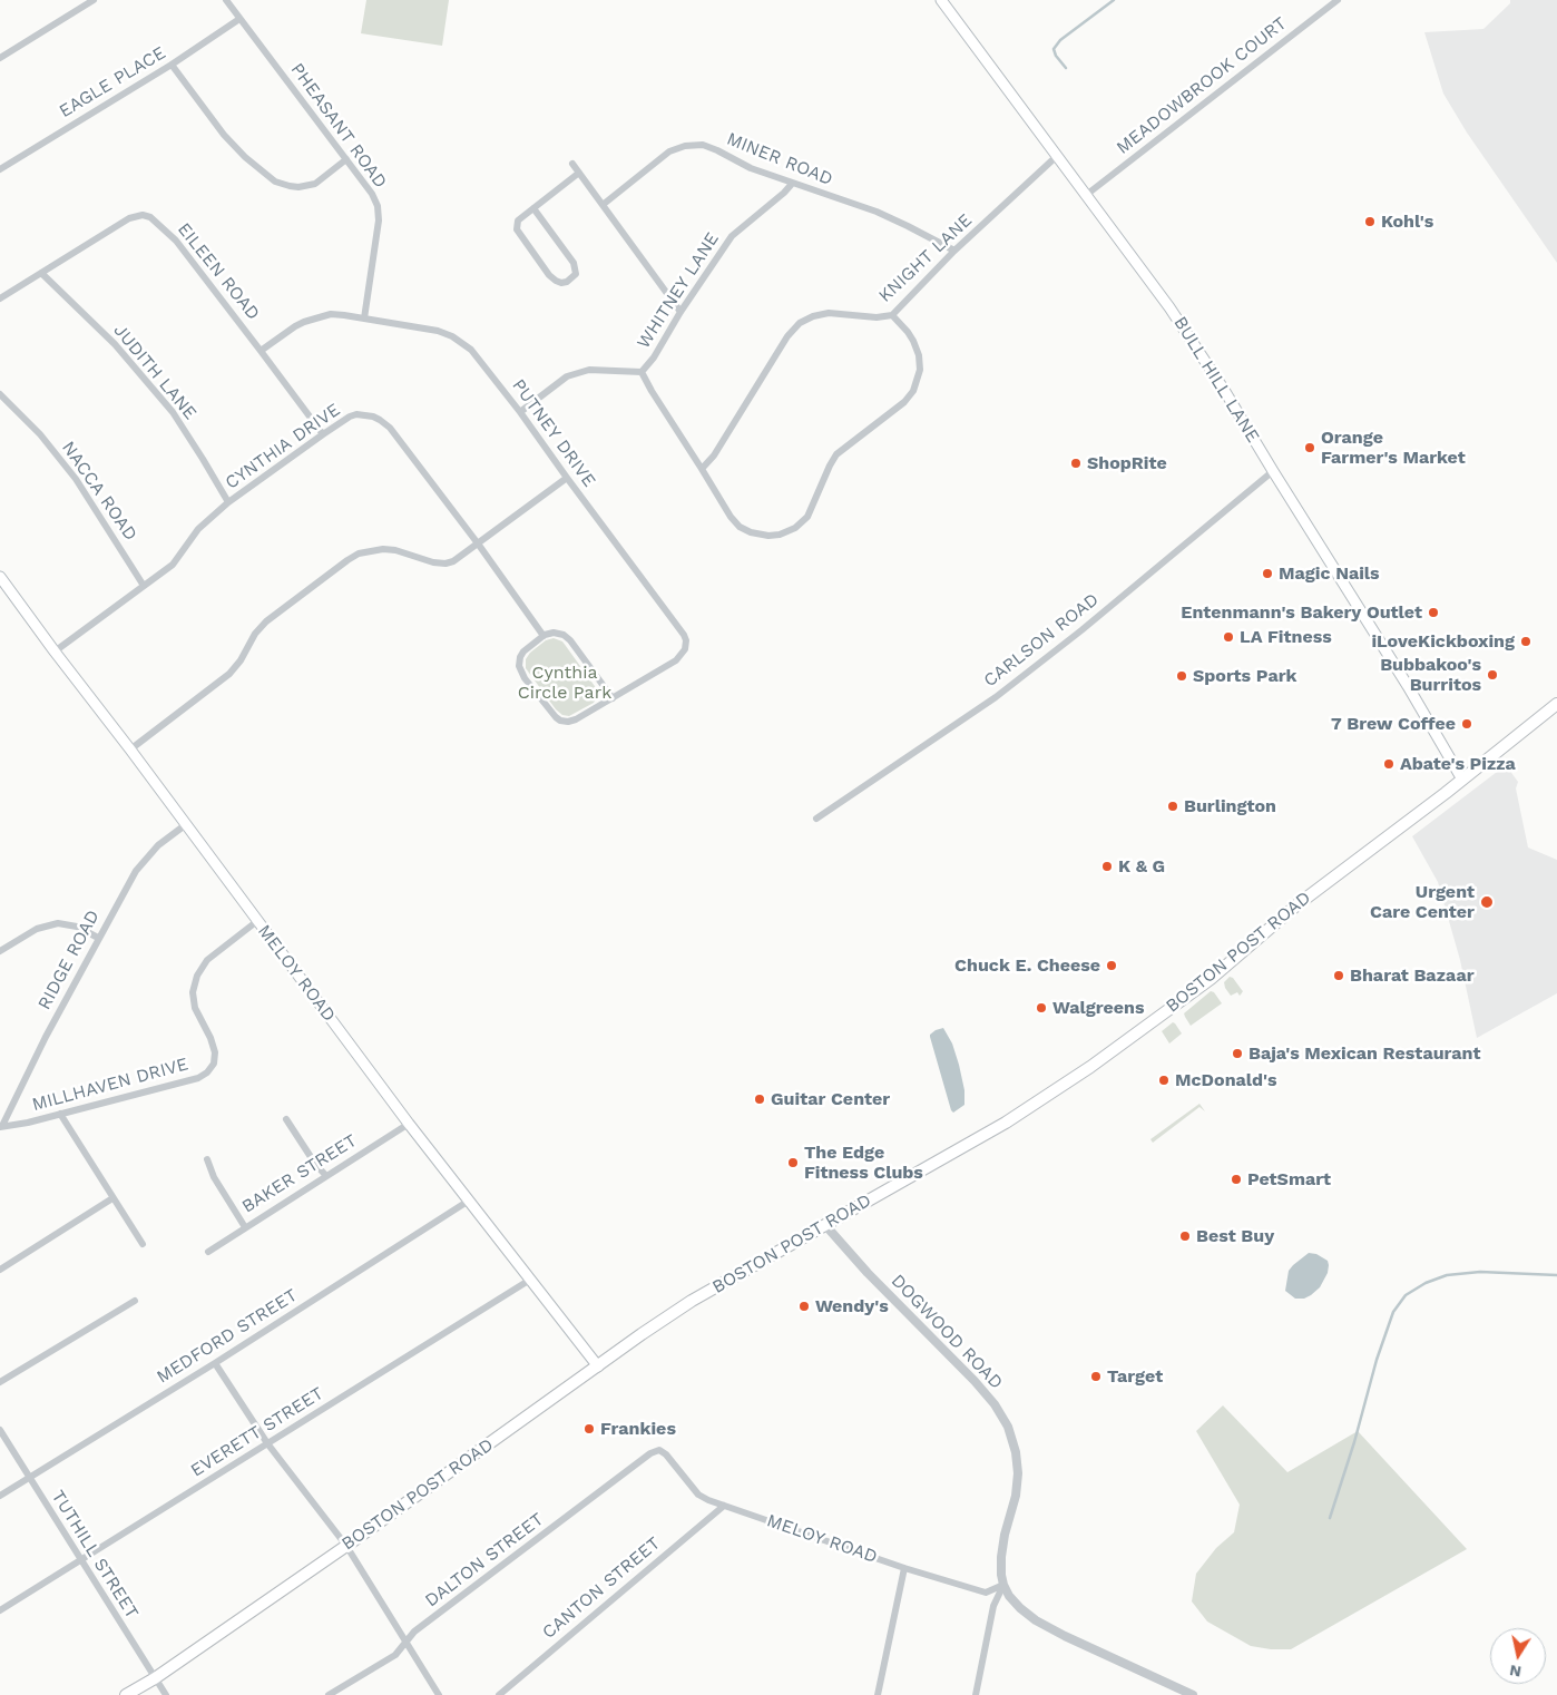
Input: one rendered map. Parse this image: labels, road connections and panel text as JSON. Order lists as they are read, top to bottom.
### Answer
{
  "streets": {
    "main road": ["BULL HILL LANE", "BOSTON POST ROAD", "MELOY ROAD"],
    "street": [
      "EAGLE PLACE",
      "MEADOWBROOK COURT",
      "PHEASANT ROAD",
      "MINER ROAD",
      "KNIGHT LANE",
      "EILEEN ROAD",
      "WHITNEY LANE",
      "JUDITH LANE",
      "PUTNEY DRIVE",
      "CYNTHIA DRIVE",
      "NACCA ROAD",
      "CARLSON ROAD",
      "RIDGE ROAD",
      "MILLHAVEN DRIVE",
      "BAKER STREET",
      "DOGWOOD ROAD",
      "MEDFORD STREET",
      "EVERETT STREET",
      "TUTHILL STREET",
      "DALTON STREET",
      "CANTON STREET"
    ]
  },
  "crossings": [
    ["EAGLE PLACE", "PHEASANT ROAD"],
    ["MEADOWBROOK COURT", "BULL HILL LANE"],
    ["PHEASANT ROAD", "PUTNEY DRIVE"],
    ["MINER ROAD", "KNIGHT LANE"],
    ["MINER ROAD", "WHITNEY LANE"],
    ["KNIGHT LANE", "BULL HILL LANE"],
    ["EILEEN ROAD", "JUDITH LANE"],
    ["EILEEN ROAD", "PUTNEY DRIVE"],
    ["EILEEN ROAD", "CYNTHIA DRIVE"],
    ["WHITNEY LANE", "PUTNEY DRIVE"],
    ["JUDITH LANE", "CYNTHIA DRIVE"],
    ["BULL HILL LANE", "CARLSON ROAD"],
    ["BULL HILL LANE", "BOSTON POST ROAD"],
    ["CYNTHIA DRIVE", "NACCA ROAD"],
    ["CYNTHIA DRIVE", "MELOY ROAD"],
    ["BOSTON POST ROAD", "MELOY ROAD"],
    ["BOSTON POST ROAD", "DOGWOOD ROAD"],
    ["BOSTON POST ROAD", "TUTHILL STREET"],
    ["RIDGE ROAD", "MELOY ROAD"],
    ["RIDGE ROAD", "MILLHAVEN DRIVE"],
    ["MELOY ROAD", "MILLHAVEN DRIVE"],
    ["MELOY ROAD", "BAKER STREET"],
    ["MELOY ROAD", "DOGWOOD ROAD"],
    ["MELOY ROAD", "MEDFORD STREET"],
    ["MELOY ROAD", "EVERETT STREET"],
    ["MELOY ROAD", "DALTON STREET"],
    ["MELOY ROAD", "CANTON STREET"],
    ["MEDFORD STREET", "TUTHILL STREET"],
    ["EVERETT STREET", "TUTHILL STREET"]
  ],
  "parks": ["Cynthia Circle Park"],
  "places": [
    "Kohl's",
    "Orange Farmer's Market",
    "ShopRite",
    "Magic Nails",
    "Entenmann's Bakery Outlet",
    "LA Fitness",
    "iLoveKickboxing",
    "Bubbakoo's Burritos",
    "Sports Park",
    "7 Brew Coffee",
    "Abate's Pizza",
    "Burlington",
    "K & G",
    "Urgent Care Center",
    "Chuck E. Cheese",
    "Bharat Bazaar",
    "Walgreens",
    "Baja's Mexican Restaurant",
    "McDonald's",
    "Guitar Center",
    "The Edge Fitness Clubs",
    "PetSmart",
    "Best Buy",
    "Wendy's",
    "Target",
    "Frankies"
  ],
  "north": "bottom"
}
